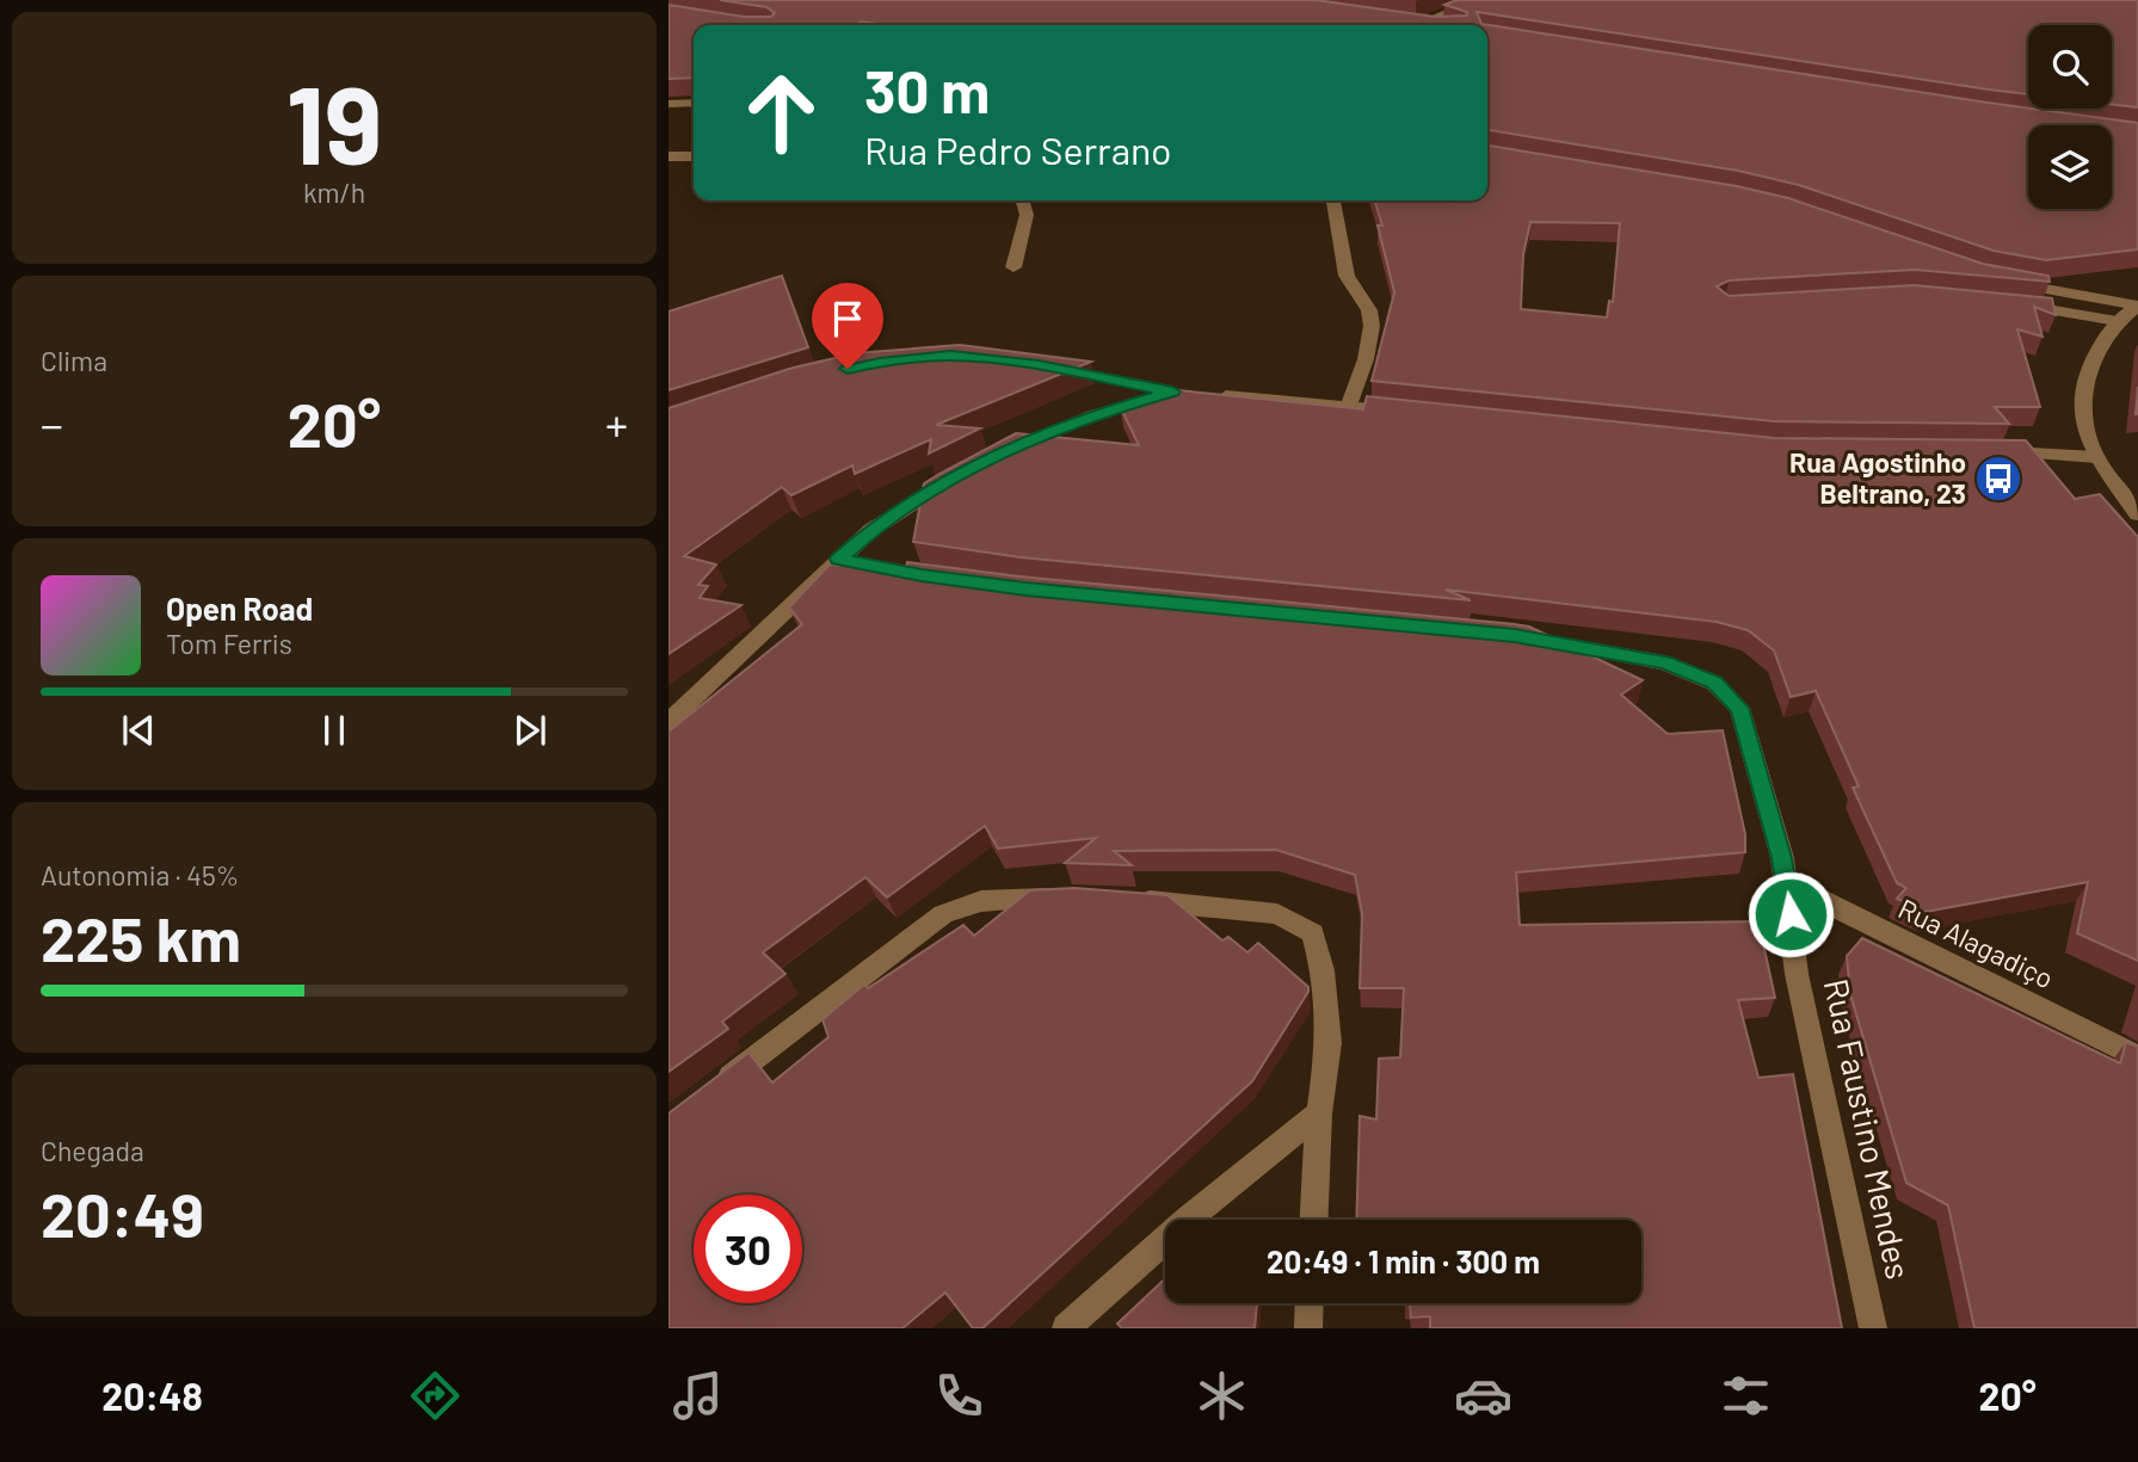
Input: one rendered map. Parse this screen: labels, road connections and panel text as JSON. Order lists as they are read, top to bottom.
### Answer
{
  "streets": {
    "street": ["Rua Alagadiço", "Rua Faustino Mendes"]
  },
  "crossings": [
    ["Rua Alagadiço", "Rua Faustino Mendes"]
  ],
  "places": {
    "bus stop": ["Rua Agostinho Beltrano, 23"]
  },
  "page": {
    "tile": [
      ["19", "km/h"],
      "Clima",
      ["Autonomia · 45%", "225 km"],
      ["Chegada", "20:49"]
    ],
    "turn": ["30 m", "Rua Pedro Serrano"],
    "heat": ["−", "20°", "+"],
    "song": ["Open Road", "Tom Ferris"],
    "limit": "30",
    "trip": "20:49 · 1 min · 300 m",
    "tabs": ["20:48", "20°"]
  }
}
